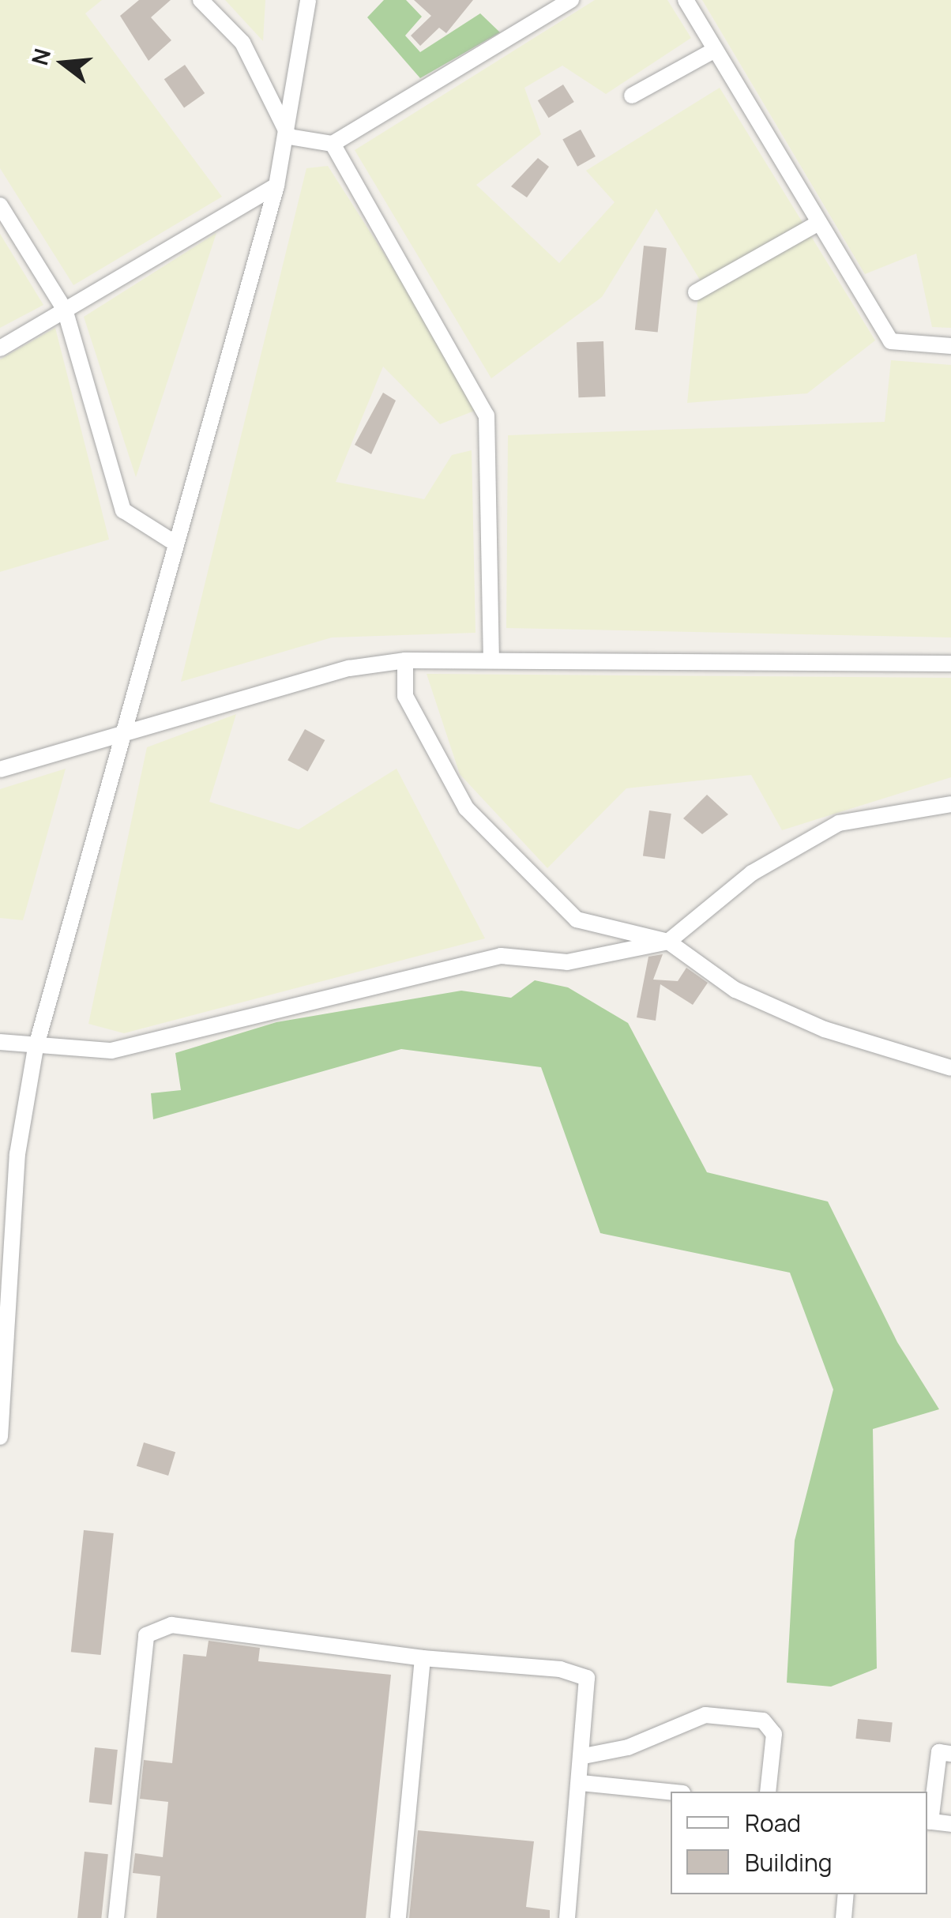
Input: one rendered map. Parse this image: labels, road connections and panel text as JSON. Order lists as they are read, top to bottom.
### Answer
{
  "legend": ["Road", "Building"],
  "north": "left"
}
